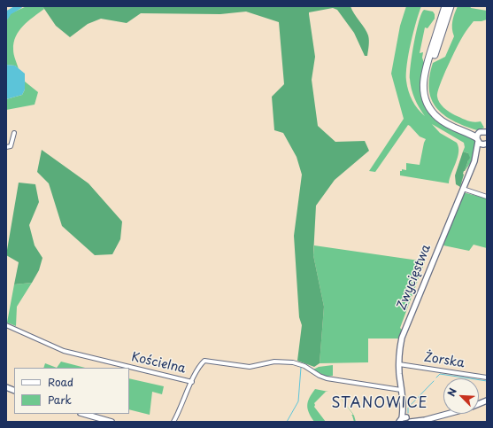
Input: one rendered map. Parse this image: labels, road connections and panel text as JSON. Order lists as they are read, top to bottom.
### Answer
{
  "streets": {
    "main road": ["Zwycięstwa"],
    "street": ["Żorska", "Kościelna"]
  },
  "crossings": [
    ["Zwycięstwa", "Żorska"],
    ["Zwycięstwa", "Kościelna"]
  ],
  "districts": ["STANOWICE"],
  "legend": ["Road", "Park"],
  "north": "top left"
}
